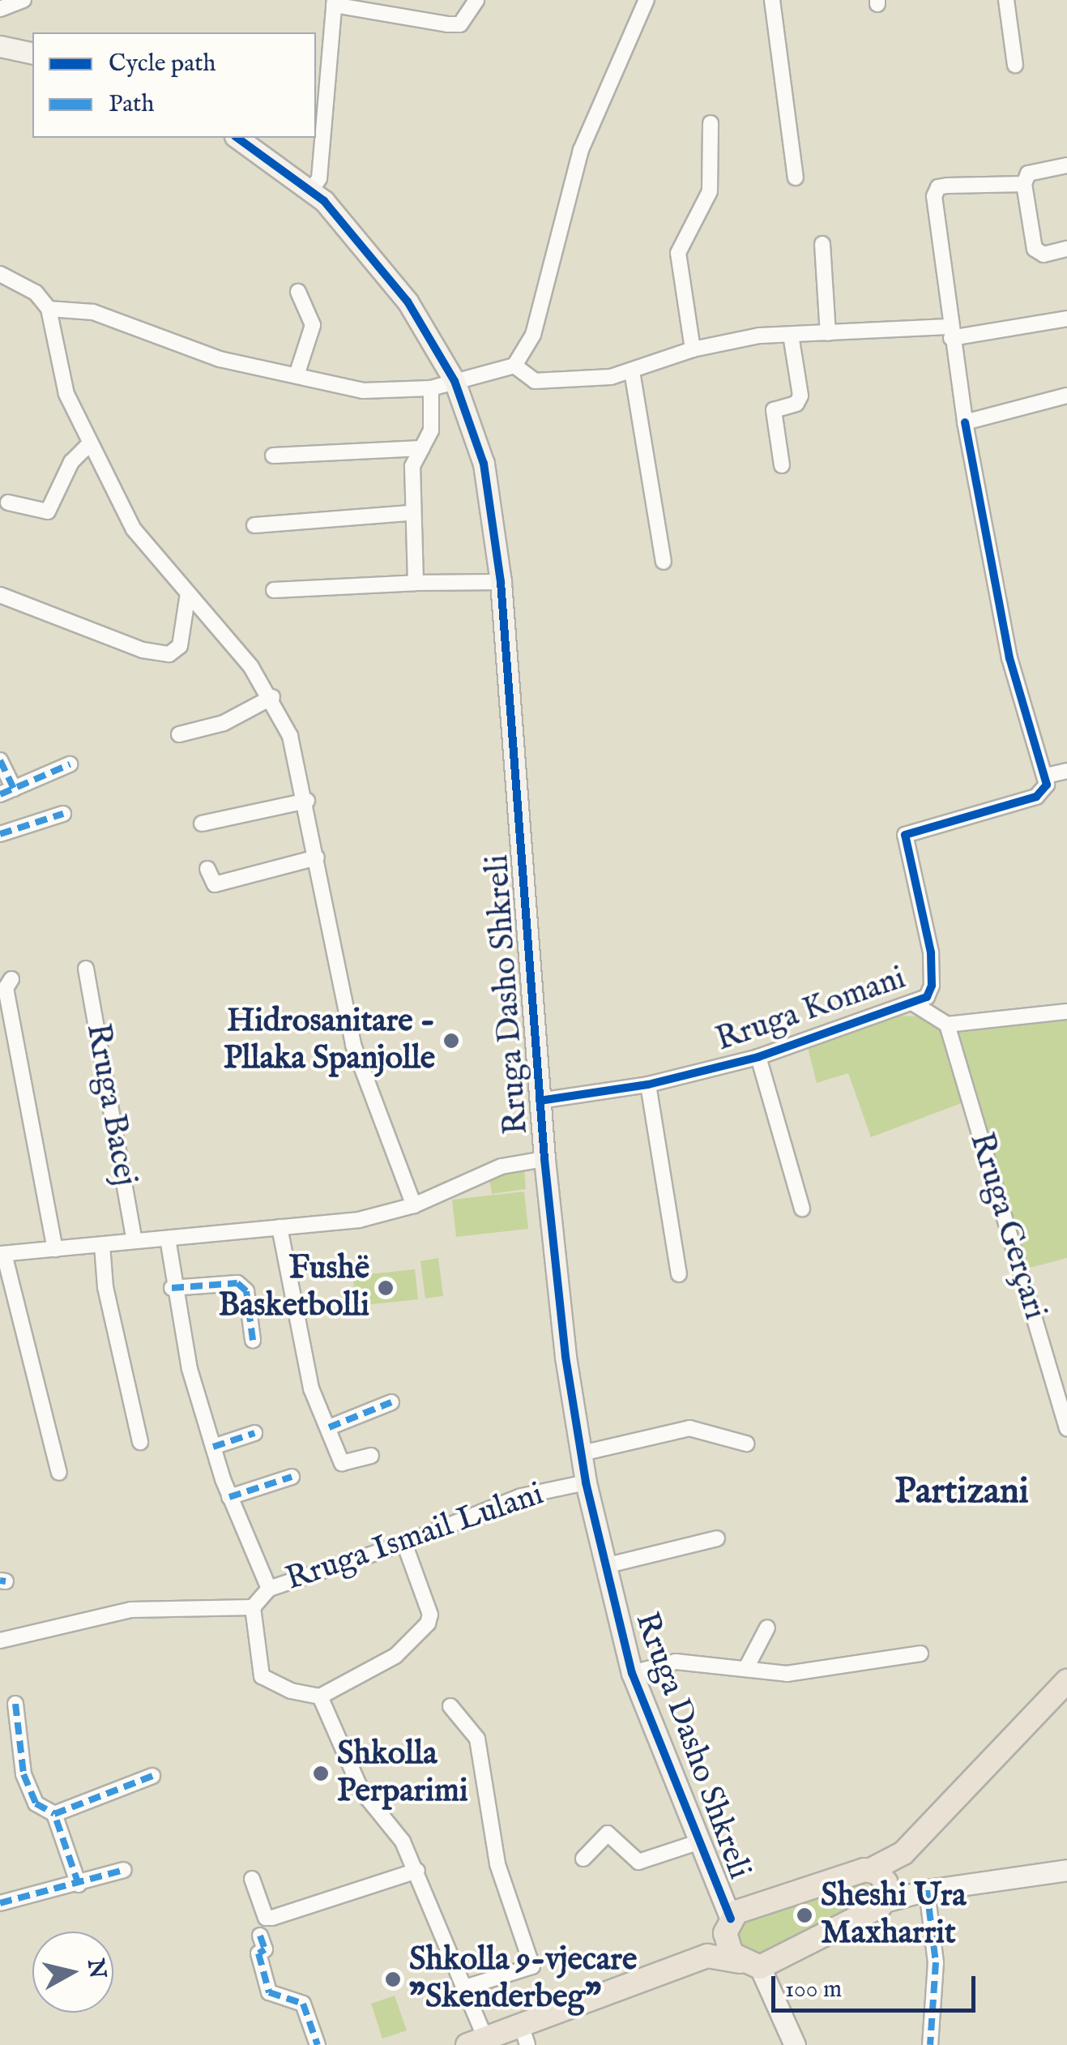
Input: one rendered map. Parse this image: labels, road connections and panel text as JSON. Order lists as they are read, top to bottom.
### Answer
{
  "streets": {
    "main road": ["Rruga Dasho Shkreli"],
    "street": [
      "Rruga Komani",
      "Rruga Bacej",
      "Rruga Gerçari",
      "Rruga Ismail Lulani"
    ]
  },
  "crossings": [
    ["Rruga Dasho Shkreli", "Rruga Komani"],
    ["Rruga Dasho Shkreli", "Rruga Ismail Lulani"],
    ["Rruga Komani", "Rruga Gerçari"]
  ],
  "districts": ["Partizani"],
  "places": [
    "Hidrosanitare - Pllaka Spanjolle",
    "Fushë Basketbolli",
    "Shkolla Perparimi",
    "Sheshi Ura Maxharrit",
    "Shkolla 9-vjecare \"Skenderbeg\""
  ],
  "legend": ["Cycle path", "Path"],
  "scale_bar": "100 m",
  "north": "right"
}
